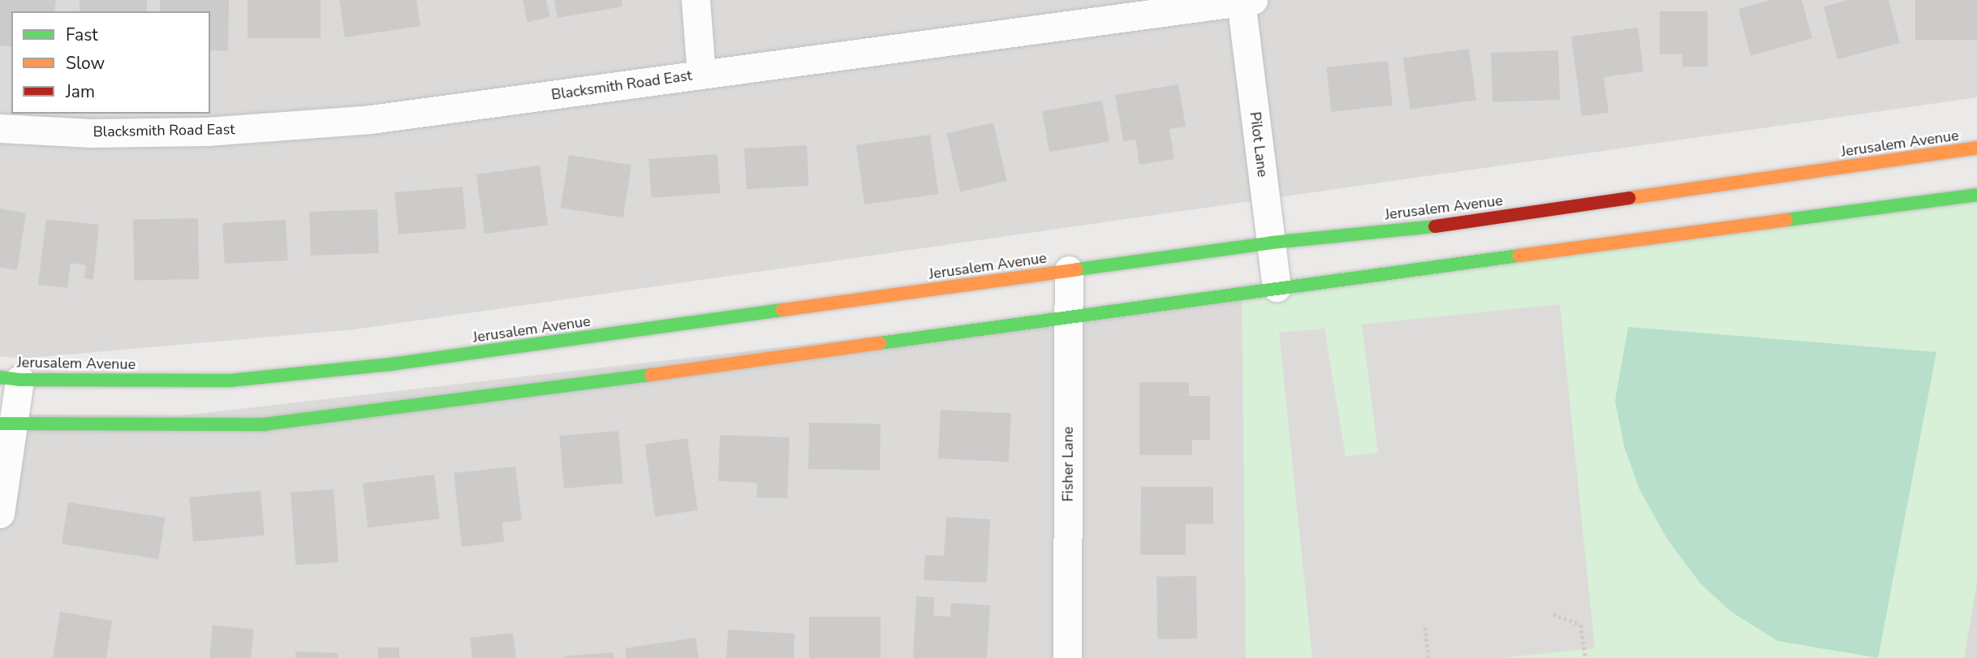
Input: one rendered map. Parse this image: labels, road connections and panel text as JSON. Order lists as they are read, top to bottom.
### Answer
{
  "streets": {
    "main road": ["Jerusalem Avenue"],
    "street": ["Blacksmith Road East", "Pilot Lane", "Fisher Lane"]
  },
  "crossings": [
    ["Blacksmith Road East", "Pilot Lane"],
    ["Jerusalem Avenue", "Pilot Lane"],
    ["Jerusalem Avenue", "Fisher Lane"]
  ],
  "legend": ["Fast", "Slow", "Jam"]
}
